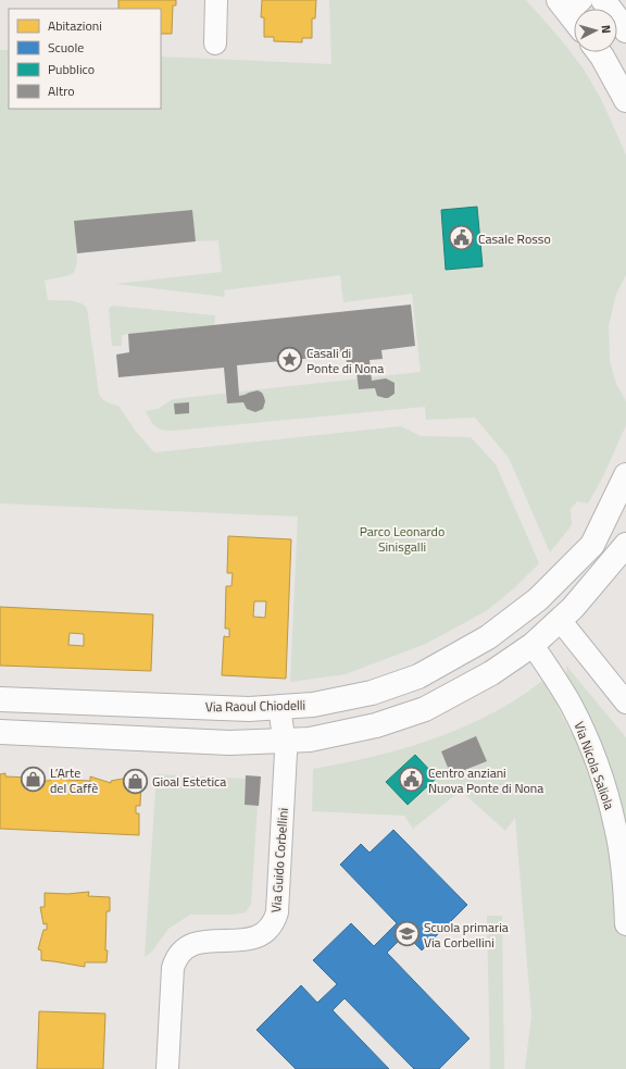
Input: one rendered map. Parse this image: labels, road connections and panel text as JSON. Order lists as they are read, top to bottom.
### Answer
{
  "streets": {
    "main road": ["Via Raoul Chiodelli"],
    "street": ["Via Nicola Saliola", "Via Guido Corbellini"]
  },
  "crossings": [
    ["Via Raoul Chiodelli", "Via Guido Corbellini"]
  ],
  "parks": ["Parco Leonardo Sinisgalli"],
  "places": {
    "public building": ["Casale Rosso", "Centro anziani Nuova Ponte di Nona"],
    "place": ["Casali di Ponte di Nona"],
    "shop": ["L’Arte del Caffè", "Gioal Estetica"],
    "school or university": ["Scuola primaria Via Corbellini"]
  },
  "legend": [
    "Abitazioni",
    "Scuole",
    "Pubblico",
    "Altro"
  ],
  "north": "right"
}
